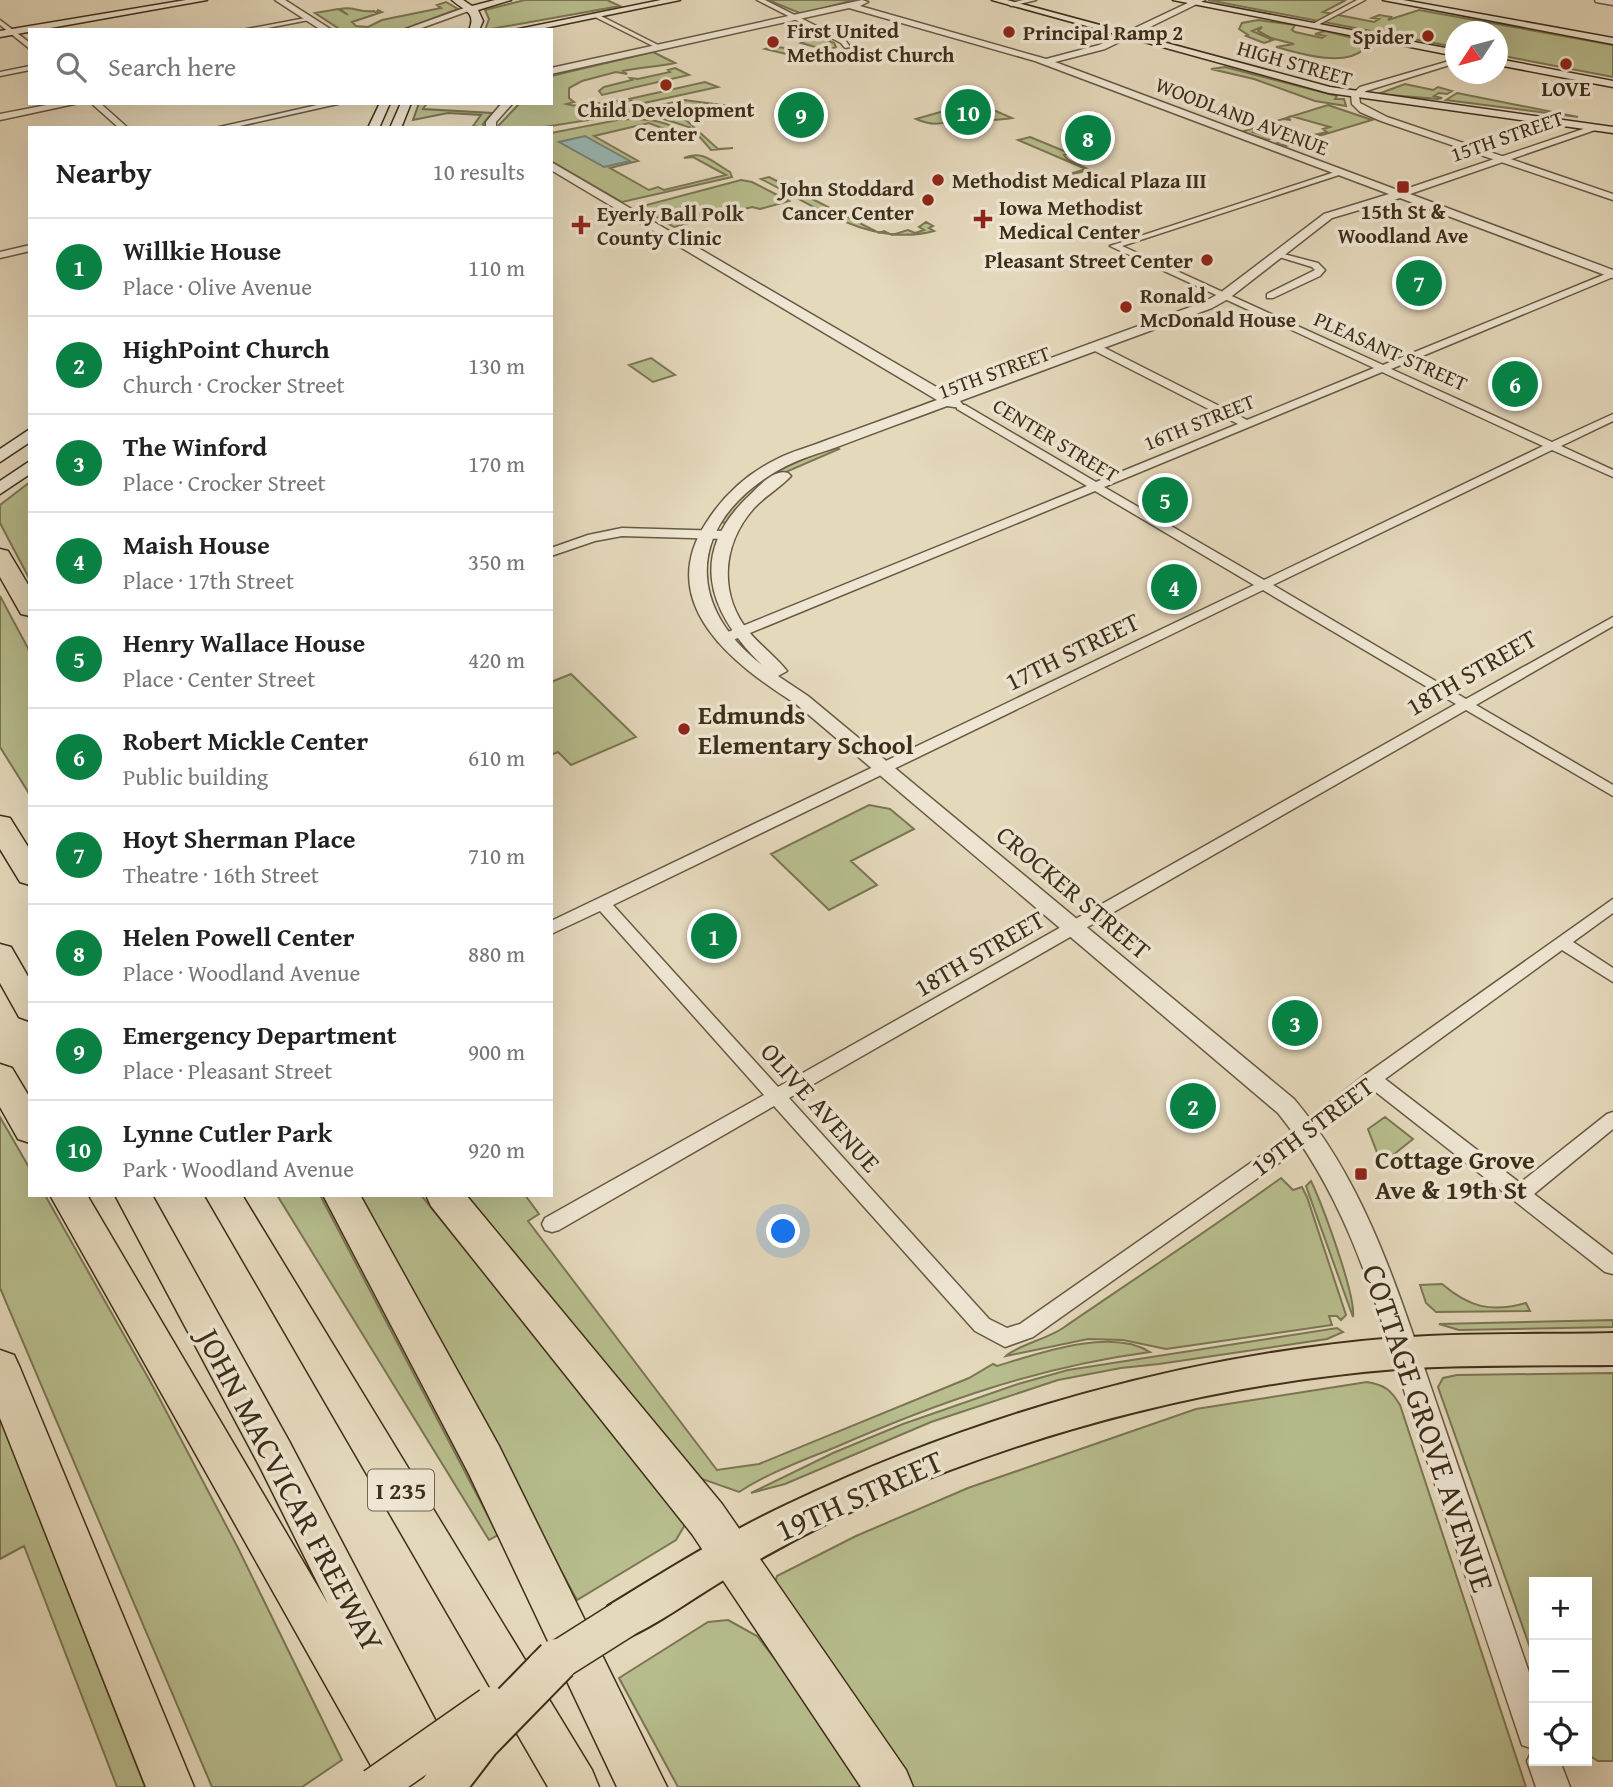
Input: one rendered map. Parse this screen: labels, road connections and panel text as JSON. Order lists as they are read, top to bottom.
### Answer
{
  "streets": {
    "highway": ["JOHN MACVICAR FREEWAY", "I 235"],
    "main road": ["HIGH STREET", "15TH STREET", "19TH STREET"],
    "street": [
      "WOODLAND AVENUE",
      "PLEASANT STREET",
      "16TH STREET",
      "CENTER STREET",
      "17TH STREET",
      "18TH STREET",
      "CROCKER STREET",
      "OLIVE AVENUE",
      "COTTAGE GROVE AVENUE"
    ]
  },
  "crossings": [
    ["HIGH STREET", "15TH STREET"],
    ["WOODLAND AVENUE", "15TH STREET"],
    ["WOODLAND AVENUE", "PLEASANT STREET"],
    ["WOODLAND AVENUE", "16TH STREET"],
    ["15TH STREET", "PLEASANT STREET"],
    ["15TH STREET", "CENTER STREET"],
    ["15TH STREET", "CROCKER STREET"],
    ["PLEASANT STREET", "16TH STREET"],
    ["PLEASANT STREET", "17TH STREET"],
    ["16TH STREET", "CENTER STREET"],
    ["16TH STREET", "CROCKER STREET"],
    ["CENTER STREET", "17TH STREET"],
    ["CENTER STREET", "18TH STREET"],
    ["17TH STREET", "CROCKER STREET"],
    ["17TH STREET", "OLIVE AVENUE"],
    ["18TH STREET", "CROCKER STREET"],
    ["18TH STREET", "OLIVE AVENUE"],
    ["CROCKER STREET", "19TH STREET"],
    ["CROCKER STREET", "COTTAGE GROVE AVENUE"],
    ["OLIVE AVENUE", "19TH STREET"],
    ["19TH STREET", "COTTAGE GROVE AVENUE"]
  ],
  "places": {
    "other": [
      "Principal Ramp 2",
      "Spider",
      "First United Methodist Church",
      "LOVE",
      "Child Development Center",
      "Methodist Medical Plaza III",
      "John Stoddard Cancer Center",
      "Pleasant Street Center",
      "Ronald McDonald House",
      "Edmunds Elementary School"
    ],
    "transit": ["15th St & Woodland Ave", "Cottage Grove Ave & 19th St"],
    "health": ["Iowa Methodist Medical Center", "Eyerly Ball Polk County Clinic"]
  },
  "north": "bottom left",
  "page": {
    "search": "Search here",
    "pins": [
      "10",
      "9",
      "8",
      "7",
      "6",
      "5",
      "4",
      "1",
      "3",
      "2"
    ],
    "heading": ["Nearby", "10 results"],
    "list": [
      {
        "mark": "1",
        "name": "Willkie House",
        "note": "Place · Olive Avenue",
        "value": "110 m"
      },
      {
        "mark": "2",
        "name": "HighPoint Church",
        "note": "Church · Crocker Street",
        "value": "130 m"
      },
      {
        "mark": "3",
        "name": "The Winford",
        "note": "Place · Crocker Street",
        "value": "170 m"
      },
      {
        "mark": "4",
        "name": "Maish House",
        "note": "Place · 17th Street",
        "value": "350 m"
      },
      {
        "mark": "5",
        "name": "Henry Wallace House",
        "note": "Place · Center Street",
        "value": "420 m"
      },
      {
        "mark": "6",
        "name": "Robert Mickle Center",
        "note": "Public building",
        "value": "610 m"
      },
      {
        "mark": "7",
        "name": "Hoyt Sherman Place",
        "note": "Theatre · 16th Street",
        "value": "710 m"
      },
      {
        "mark": "8",
        "name": "Helen Powell Center",
        "note": "Place · Woodland Avenue",
        "value": "880 m"
      },
      {
        "mark": "9",
        "name": "Emergency Department",
        "note": "Place · Pleasant Street",
        "value": "900 m"
      },
      {
        "mark": "10",
        "name": "Lynne Cutler Park",
        "note": "Park · Woodland Avenue",
        "value": "920 m"
      }
    ],
    "map_buttons": ["+", "−"]
  }
}
